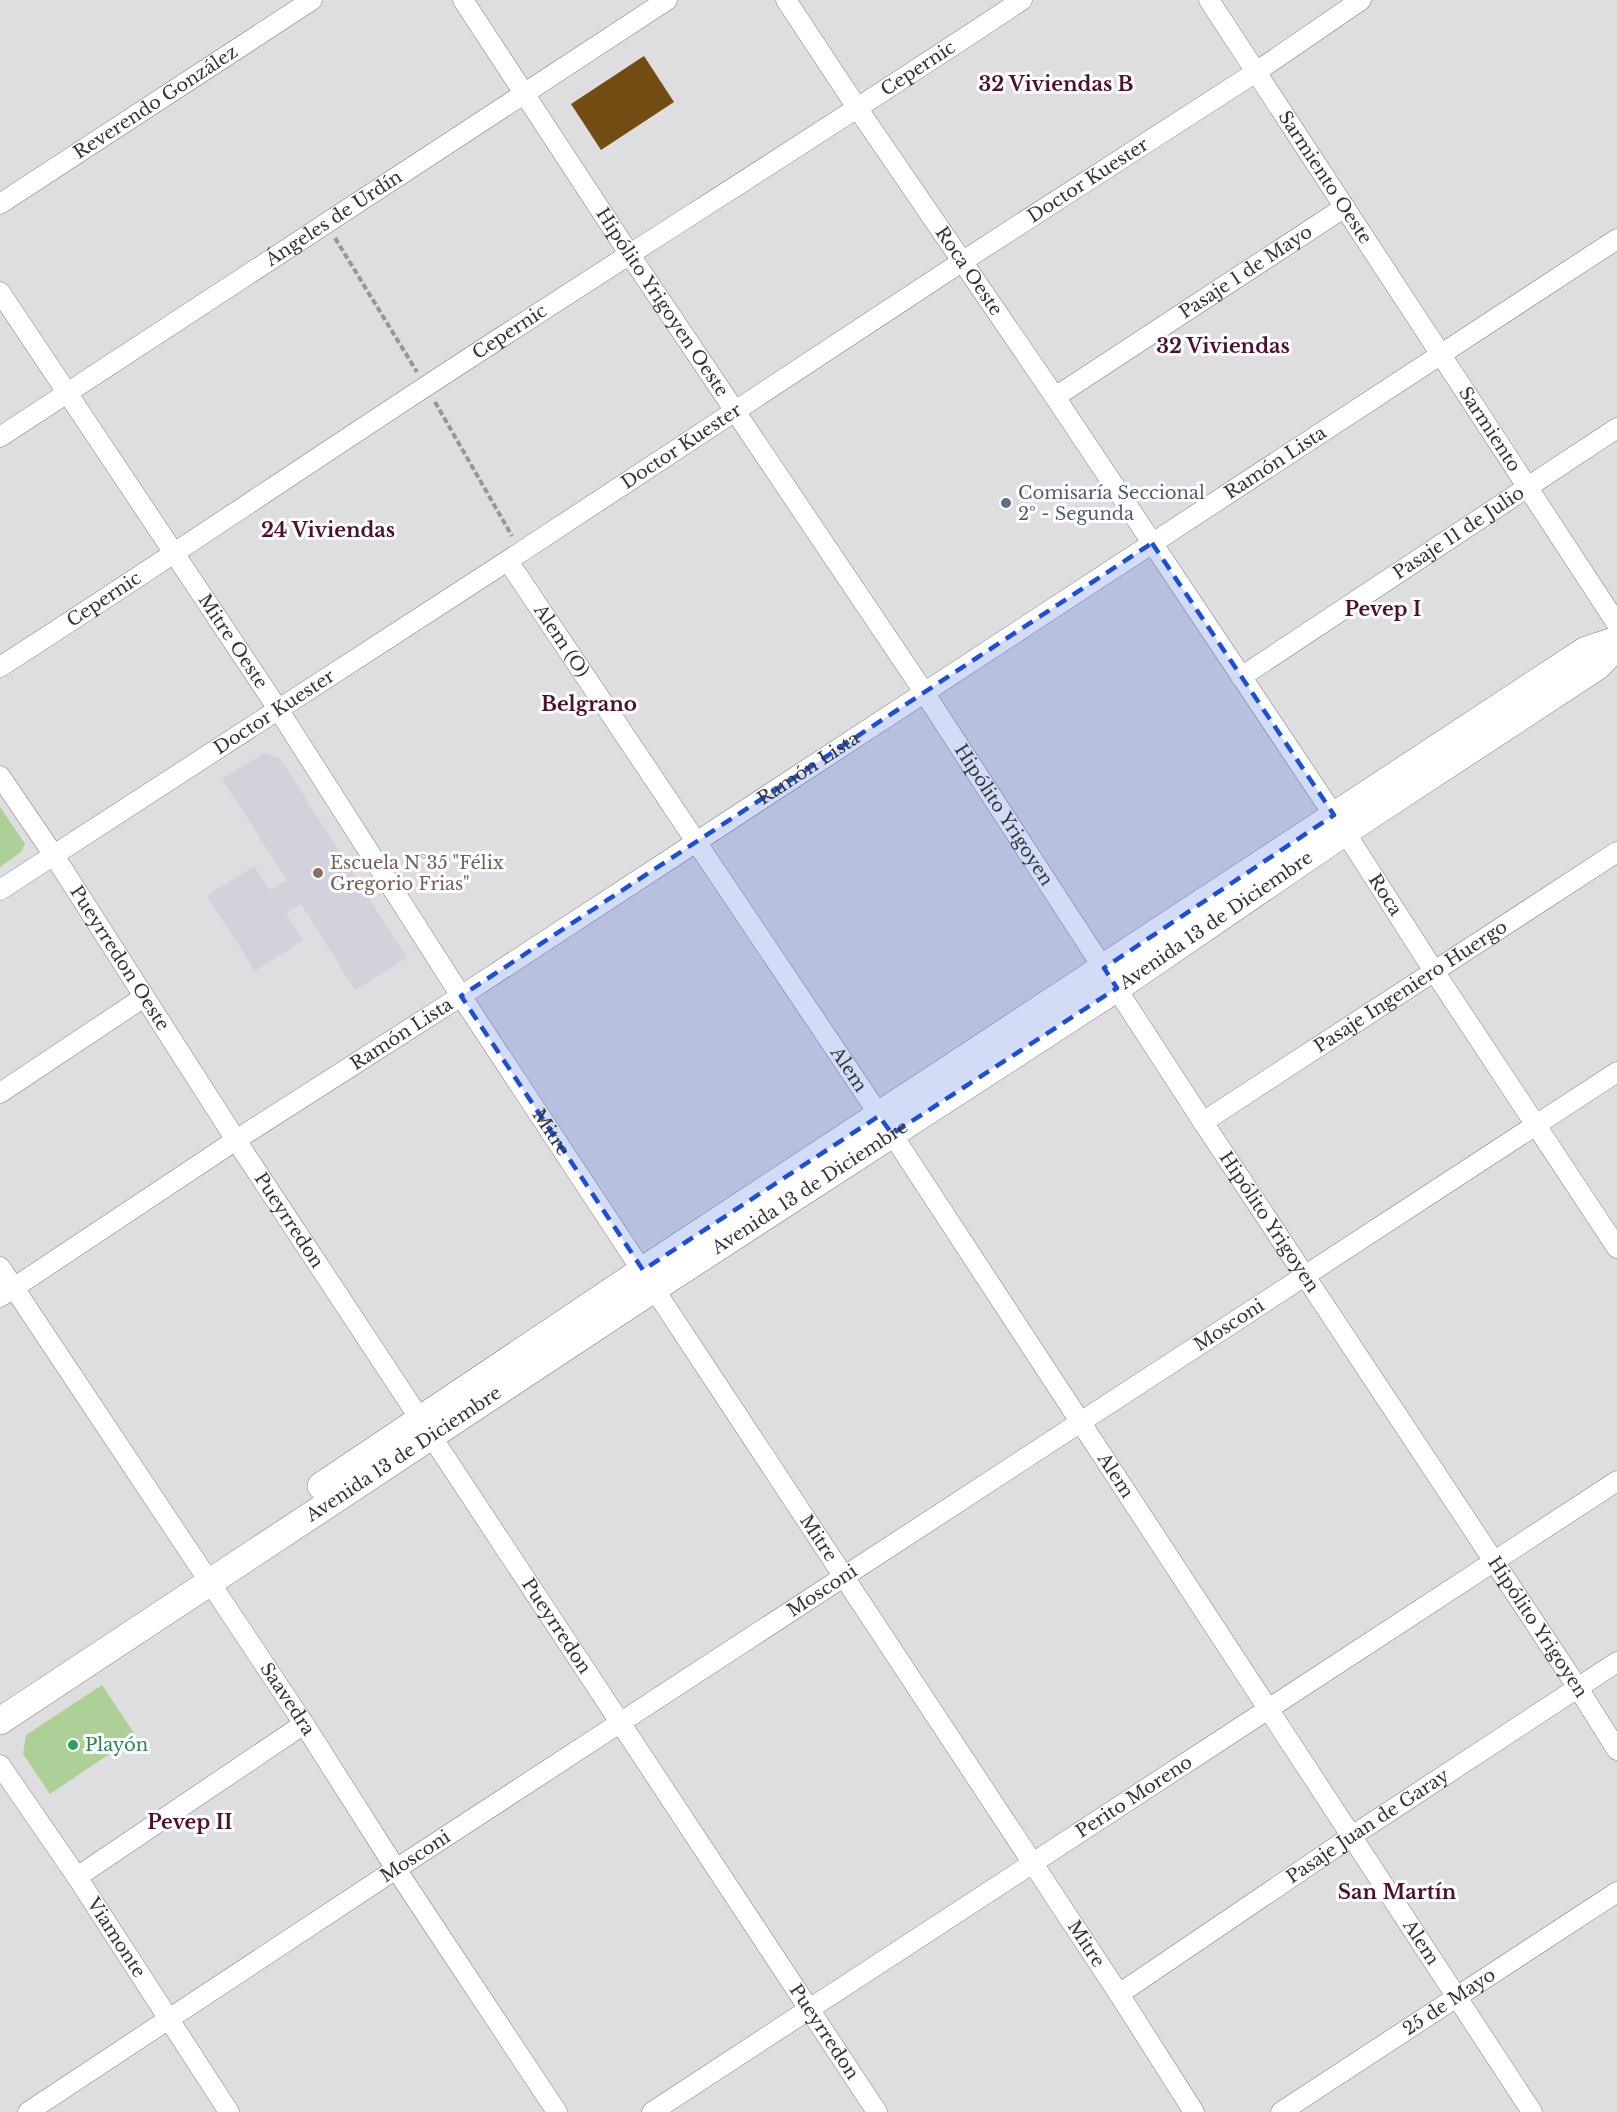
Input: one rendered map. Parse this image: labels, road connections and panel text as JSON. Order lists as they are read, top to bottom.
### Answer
{
  "streets": {
    "street": [
      "Cepernic",
      "Reverendo González",
      "Sarmiento Oeste",
      "Doctor Kuester",
      "Ángeles de Urdín",
      "Roca Oeste",
      "Pasaje 1 de Mayo",
      "Hipólito Yrigoyen Oeste",
      "Sarmiento",
      "Ramón Lista",
      "Pasaje 11 de Julio",
      "Alem (O)",
      "Mitre Oeste",
      "Hipólito Yrigoyen",
      "Roca",
      "Avenida 13 de Diciembre",
      "Pueyrredon Oeste",
      "Pasaje Ingeniero Huergo",
      "Alem",
      "Mitre",
      "Pueyrredon",
      "Mosconi",
      "Saavedra",
      "Perito Moreno",
      "Pasaje Juan de Garay",
      "Viamonte",
      "25 de Mayo"
    ]
  },
  "crossings": [
    ["Cepernic", "Roca Oeste"],
    ["Cepernic", "Hipólito Yrigoyen Oeste"],
    ["Cepernic", "Mitre Oeste"],
    ["Sarmiento Oeste", "Doctor Kuester"],
    ["Sarmiento Oeste", "Pasaje 1 de Mayo"],
    ["Sarmiento Oeste", "Sarmiento"],
    ["Sarmiento Oeste", "Ramón Lista"],
    ["Doctor Kuester", "Roca Oeste"],
    ["Doctor Kuester", "Hipólito Yrigoyen Oeste"],
    ["Doctor Kuester", "Alem (O)"],
    ["Doctor Kuester", "Mitre Oeste"],
    ["Doctor Kuester", "Pueyrredon Oeste"],
    ["Ángeles de Urdín", "Hipólito Yrigoyen Oeste"],
    ["Ángeles de Urdín", "Mitre Oeste"],
    ["Roca Oeste", "Pasaje 1 de Mayo"],
    ["Roca Oeste", "Ramón Lista"],
    ["Roca Oeste", "Roca"],
    ["Hipólito Yrigoyen Oeste", "Ramón Lista"],
    ["Hipólito Yrigoyen Oeste", "Hipólito Yrigoyen"],
    ["Sarmiento", "Ramón Lista"],
    ["Sarmiento", "Pasaje 11 de Julio"],
    ["Ramón Lista", "Alem (O)"],
    ["Ramón Lista", "Mitre Oeste"],
    ["Ramón Lista", "Hipólito Yrigoyen"],
    ["Ramón Lista", "Roca"],
    ["Ramón Lista", "Pueyrredon Oeste"],
    ["Ramón Lista", "Alem"],
    ["Ramón Lista", "Mitre"],
    ["Ramón Lista", "Pueyrredon"],
    ["Ramón Lista", "Saavedra"],
    ["Pasaje 11 de Julio", "Roca"],
    ["Alem (O)", "Alem"],
    ["Mitre Oeste", "Mitre"],
    ["Hipólito Yrigoyen", "Avenida 13 de Diciembre"],
    ["Hipólito Yrigoyen", "Pasaje Ingeniero Huergo"],
    ["Hipólito Yrigoyen", "Mosconi"],
    ["Hipólito Yrigoyen", "Perito Moreno"],
    ["Hipólito Yrigoyen", "Pasaje Juan de Garay"],
    ["Roca", "Avenida 13 de Diciembre"],
    ["Roca", "Pasaje Ingeniero Huergo"],
    ["Roca", "Mosconi"],
    ["Avenida 13 de Diciembre", "Alem"],
    ["Avenida 13 de Diciembre", "Mitre"],
    ["Avenida 13 de Diciembre", "Pueyrredon"],
    ["Avenida 13 de Diciembre", "Saavedra"],
    ["Pueyrredon Oeste", "Pueyrredon"],
    ["Alem", "Mosconi"],
    ["Alem", "Perito Moreno"],
    ["Alem", "Pasaje Juan de Garay"],
    ["Alem", "25 de Mayo"],
    ["Mitre", "Mosconi"],
    ["Mitre", "Perito Moreno"],
    ["Mitre", "Pasaje Juan de Garay"],
    ["Pueyrredon", "Mosconi"],
    ["Pueyrredon", "Perito Moreno"],
    ["Mosconi", "Saavedra"],
    ["Mosconi", "Viamonte"]
  ],
  "districts": [
    "32 Viviendas B",
    "32 Viviendas",
    "24 Viviendas",
    "Pevep I",
    "Belgrano",
    "Pevep II",
    "San Martín"
  ],
  "places": ["Comisaría Seccional 2º - Segunda", "Escuela N°35 \"Félix Gregorio Frias\"", "Playón"]
}
